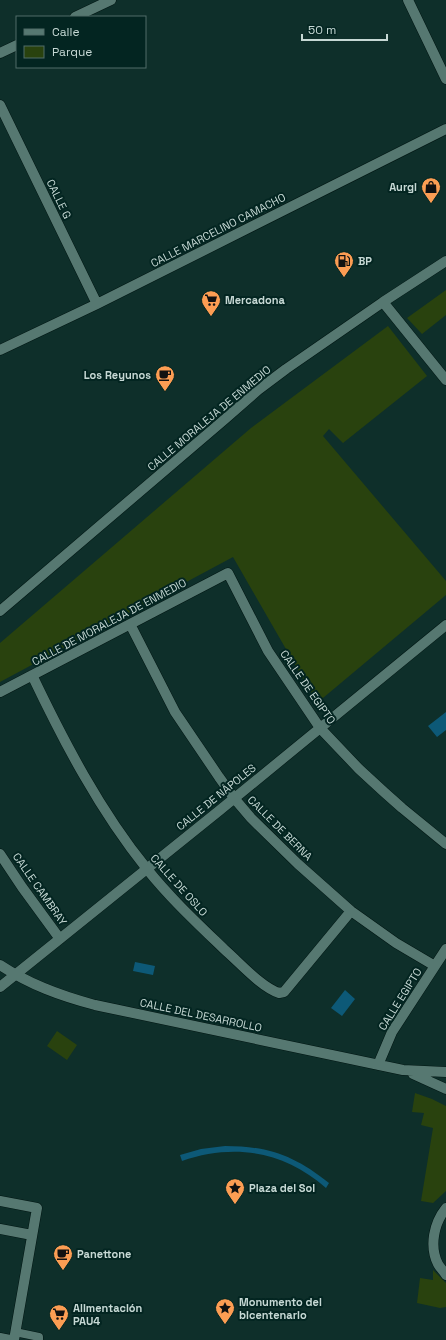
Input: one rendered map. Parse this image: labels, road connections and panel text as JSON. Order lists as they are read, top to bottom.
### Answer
{
  "streets": {
    "street": [
      "CALLE G",
      "CALLE MARCELINO CAMACHO",
      "CALLE MORALEJA DE ENMEDIO",
      "CALLE DE MORALEJA DE ENMEDIO",
      "CALLE DE EGIPTO",
      "CALLE DE NÁPOLES",
      "CALLE DE BERNA",
      "CALLE DE OSLO",
      "CALLE CAMBRAY",
      "CALLE EGIPTO",
      "CALLE DEL DESARROLLO"
    ]
  },
  "crossings": [
    ["CALLE G", "CALLE MARCELINO CAMACHO"],
    ["CALLE DE MORALEJA DE ENMEDIO", "CALLE DE EGIPTO"],
    ["CALLE DE MORALEJA DE ENMEDIO", "CALLE DE BERNA"],
    ["CALLE DE MORALEJA DE ENMEDIO", "CALLE DE OSLO"],
    ["CALLE DE EGIPTO", "CALLE DE NÁPOLES"],
    ["CALLE DE NÁPOLES", "CALLE DE BERNA"],
    ["CALLE DE NÁPOLES", "CALLE DE OSLO"],
    ["CALLE DE NÁPOLES", "CALLE CAMBRAY"],
    ["CALLE DE NÁPOLES", "CALLE DEL DESARROLLO"],
    ["CALLE DE BERNA", "CALLE DE OSLO"],
    ["CALLE DE BERNA", "CALLE EGIPTO"],
    ["CALLE EGIPTO", "CALLE DEL DESARROLLO"]
  ],
  "places": {
    "shop": ["Aurgi"],
    "fuel station": ["BP"],
    "supermarket": ["Mercadona", "Alimentación PAU4"],
    "cafe": ["Los Reyunos", "Panettone"],
    "place": ["Plaza del Sol", "Monumento del bicentenario"]
  },
  "legend": ["Calle", "Parque"],
  "scale_bar": "50 m"
}
